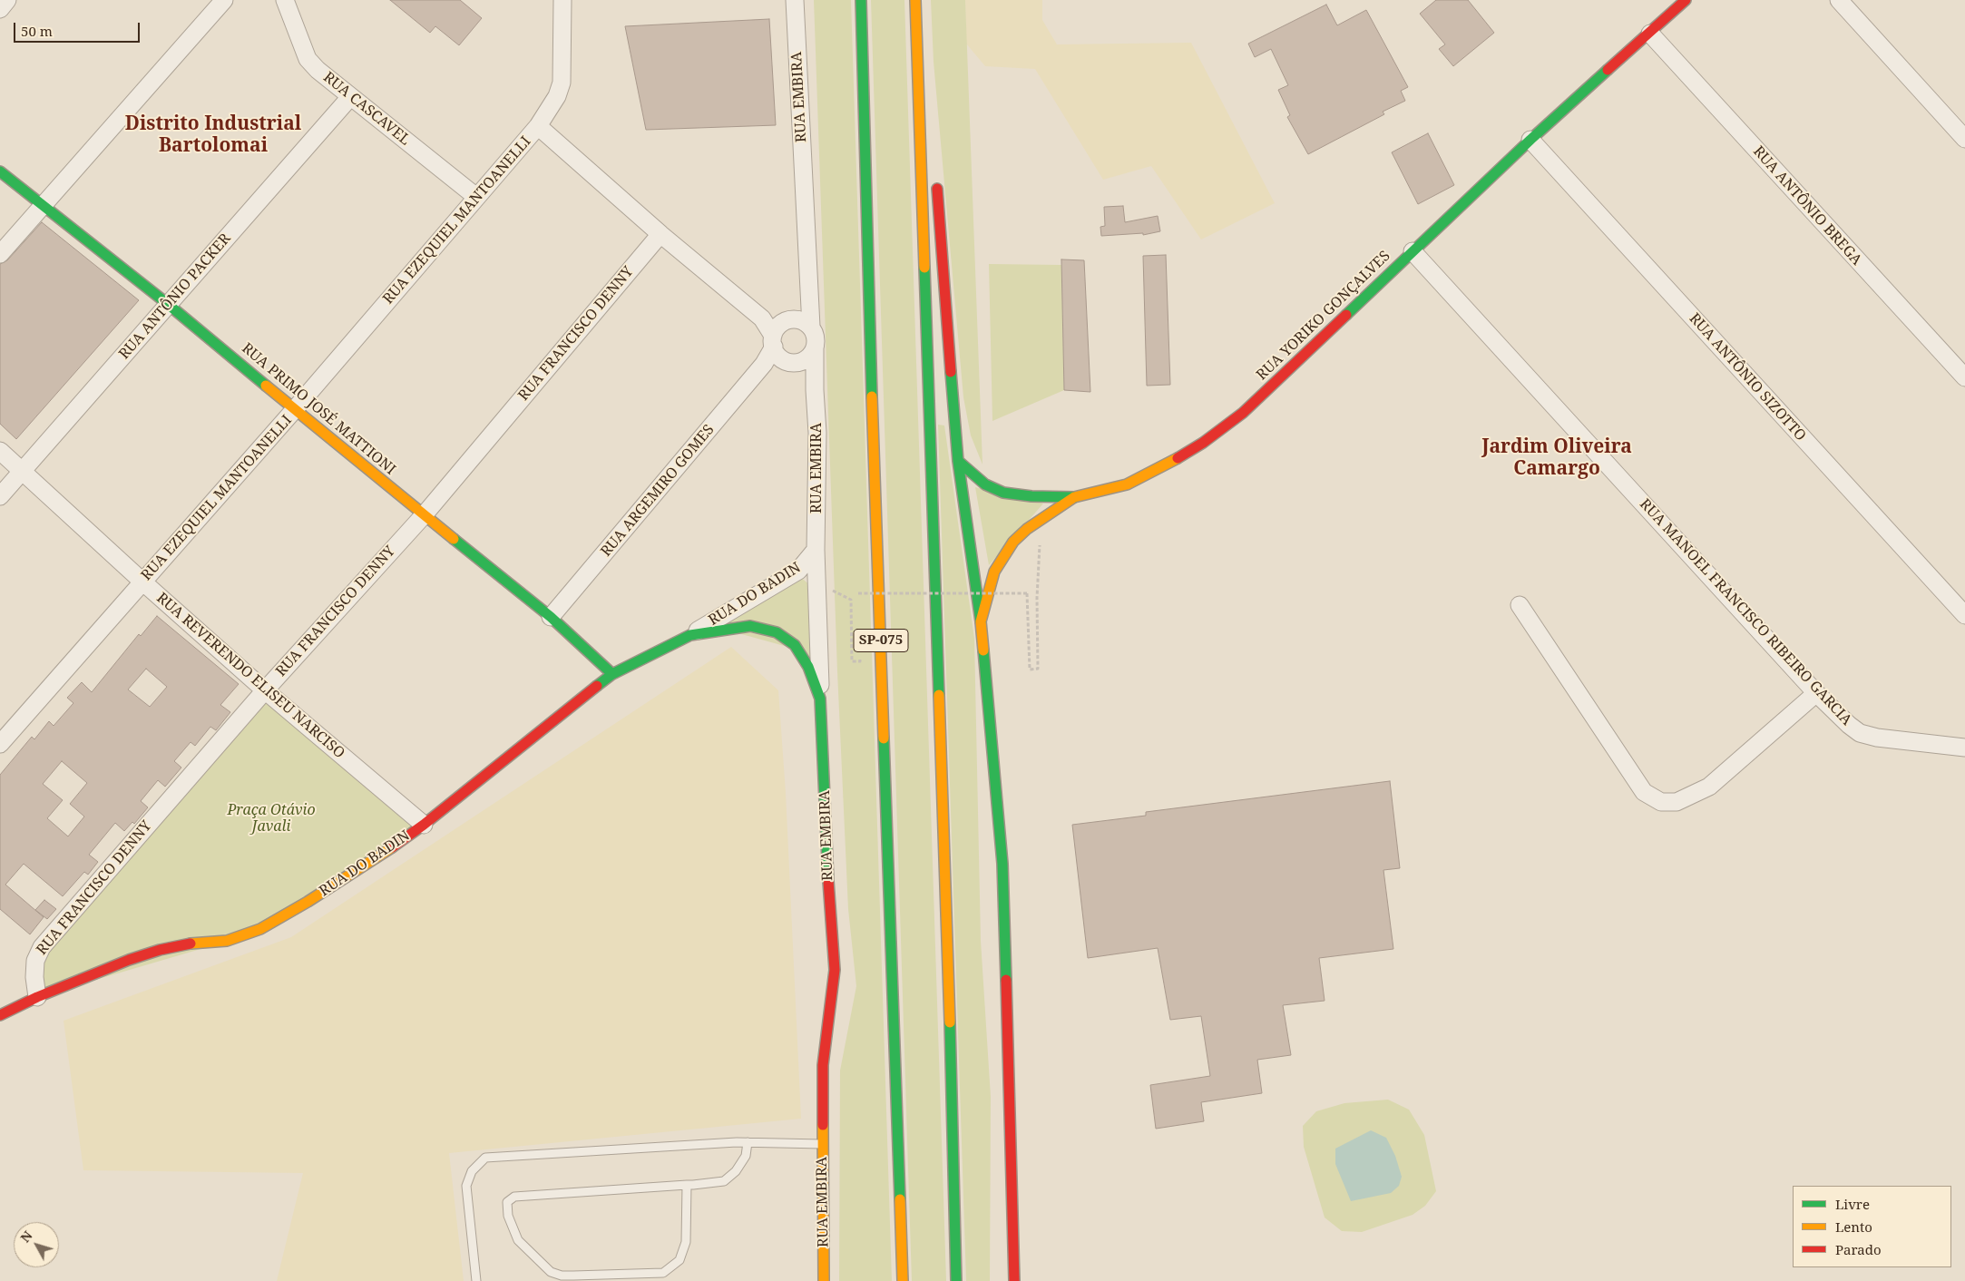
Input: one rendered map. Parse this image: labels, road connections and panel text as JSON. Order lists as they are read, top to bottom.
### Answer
{
  "streets": {
    "main road": [
      "RUA EMBIRA",
      "RUA YORIKO GONÇALVES",
      "RUA PRIMO JOSÉ MATTIONI",
      "RUA DO BADIN",
      "SP-075"
    ],
    "street": [
      "RUA CASCAVEL",
      "RUA ANTÔNIO BREGA",
      "RUA EZEQUIEL MANTOANELLI",
      "RUA ANTÔNIO PACKER",
      "RUA FRANCISCO DENNY",
      "RUA ANTÔNIO SIZOTTO",
      "RUA ARGEMIRO GOMES",
      "RUA MANOEL FRANCISCO RIBEIRO GARCIA",
      "RUA REVERENDO ELISEU NARCISO"
    ]
  },
  "crossings": [
    ["RUA EMBIRA", "RUA ARGEMIRO GOMES"],
    ["RUA EMBIRA", "RUA DO BADIN"],
    ["RUA CASCAVEL", "RUA EZEQUIEL MANTOANELLI"],
    ["RUA CASCAVEL", "RUA ANTÔNIO PACKER"],
    ["RUA ANTÔNIO BREGA", "RUA YORIKO GONÇALVES"],
    ["RUA EZEQUIEL MANTOANELLI", "RUA PRIMO JOSÉ MATTIONI"],
    ["RUA EZEQUIEL MANTOANELLI", "RUA REVERENDO ELISEU NARCISO"],
    ["RUA ANTÔNIO PACKER", "RUA PRIMO JOSÉ MATTIONI"],
    ["RUA ANTÔNIO PACKER", "RUA REVERENDO ELISEU NARCISO"],
    ["RUA YORIKO GONÇALVES", "RUA ANTÔNIO SIZOTTO"],
    ["RUA YORIKO GONÇALVES", "RUA MANOEL FRANCISCO RIBEIRO GARCIA"],
    ["RUA FRANCISCO DENNY", "RUA PRIMO JOSÉ MATTIONI"],
    ["RUA FRANCISCO DENNY", "RUA DO BADIN"],
    ["RUA FRANCISCO DENNY", "RUA REVERENDO ELISEU NARCISO"],
    ["RUA PRIMO JOSÉ MATTIONI", "RUA ARGEMIRO GOMES"],
    ["RUA PRIMO JOSÉ MATTIONI", "RUA DO BADIN"],
    ["RUA DO BADIN", "RUA REVERENDO ELISEU NARCISO"]
  ],
  "districts": ["Distrito Industrial Bartolomai", "Jardim Oliveira Camargo"],
  "parks": ["Praça Otávio Javali"],
  "legend": ["Livre", "Lento", "Parado"],
  "scale_bar": "50 m",
  "north": "top left"
}
